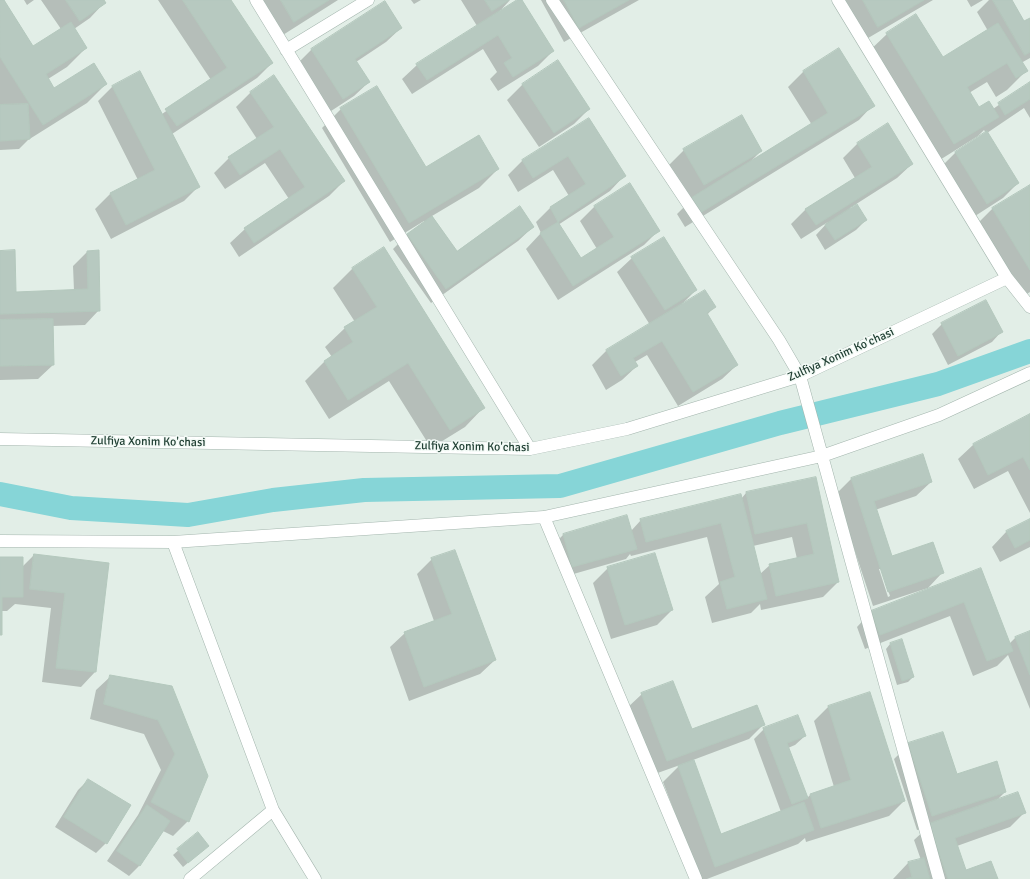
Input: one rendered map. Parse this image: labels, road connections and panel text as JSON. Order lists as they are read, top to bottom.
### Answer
{
  "streets": {
    "street": ["Zulfiya Xonim Ko'chasi"]
  }
}
